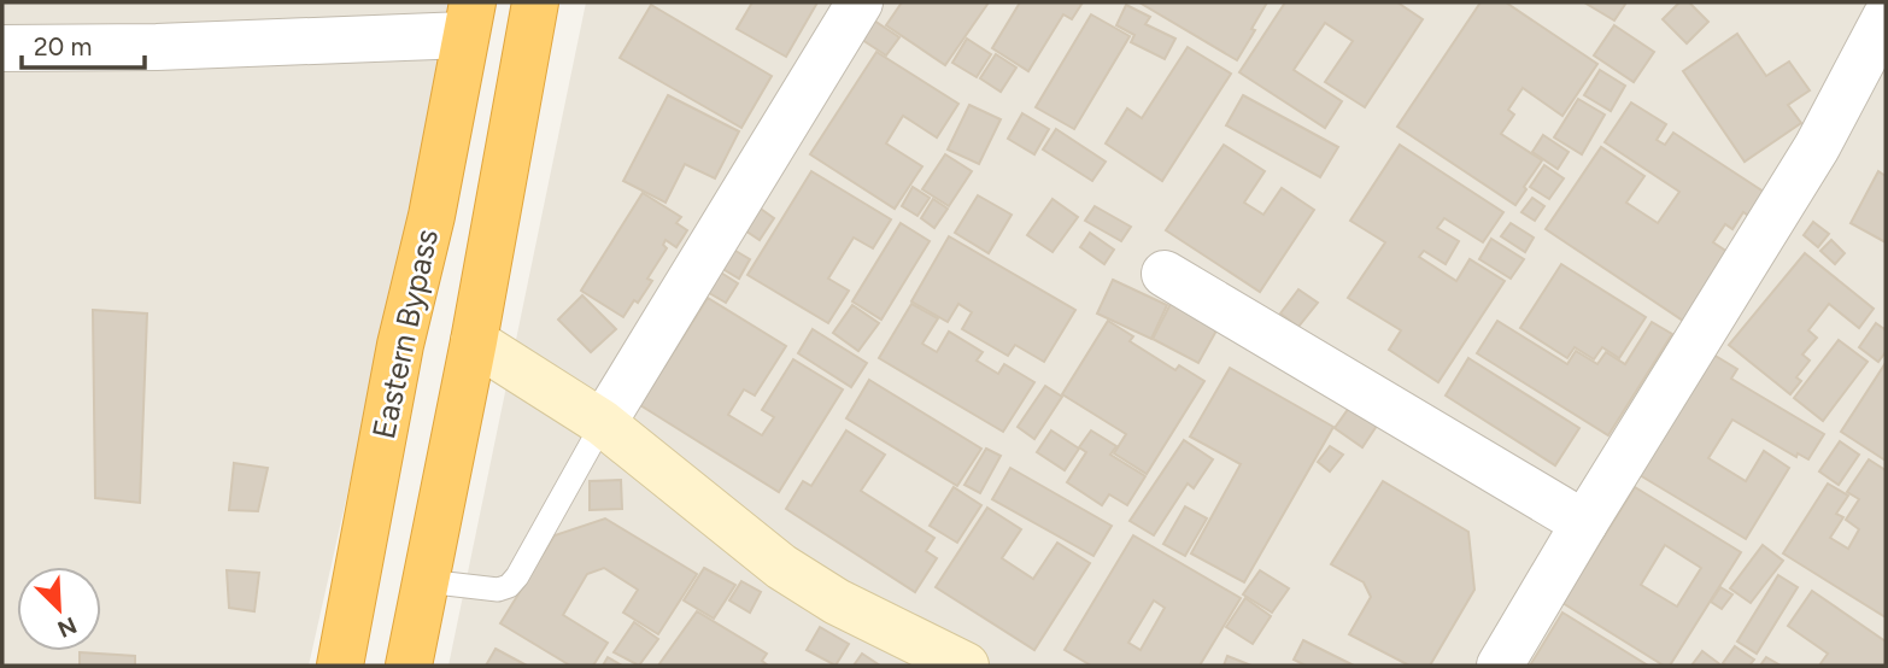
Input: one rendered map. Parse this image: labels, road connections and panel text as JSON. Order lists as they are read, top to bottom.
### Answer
{
  "streets": {
    "highway": ["Eastern Bypass"]
  },
  "scale_bar": "20 m",
  "north": "bottom right"
}
